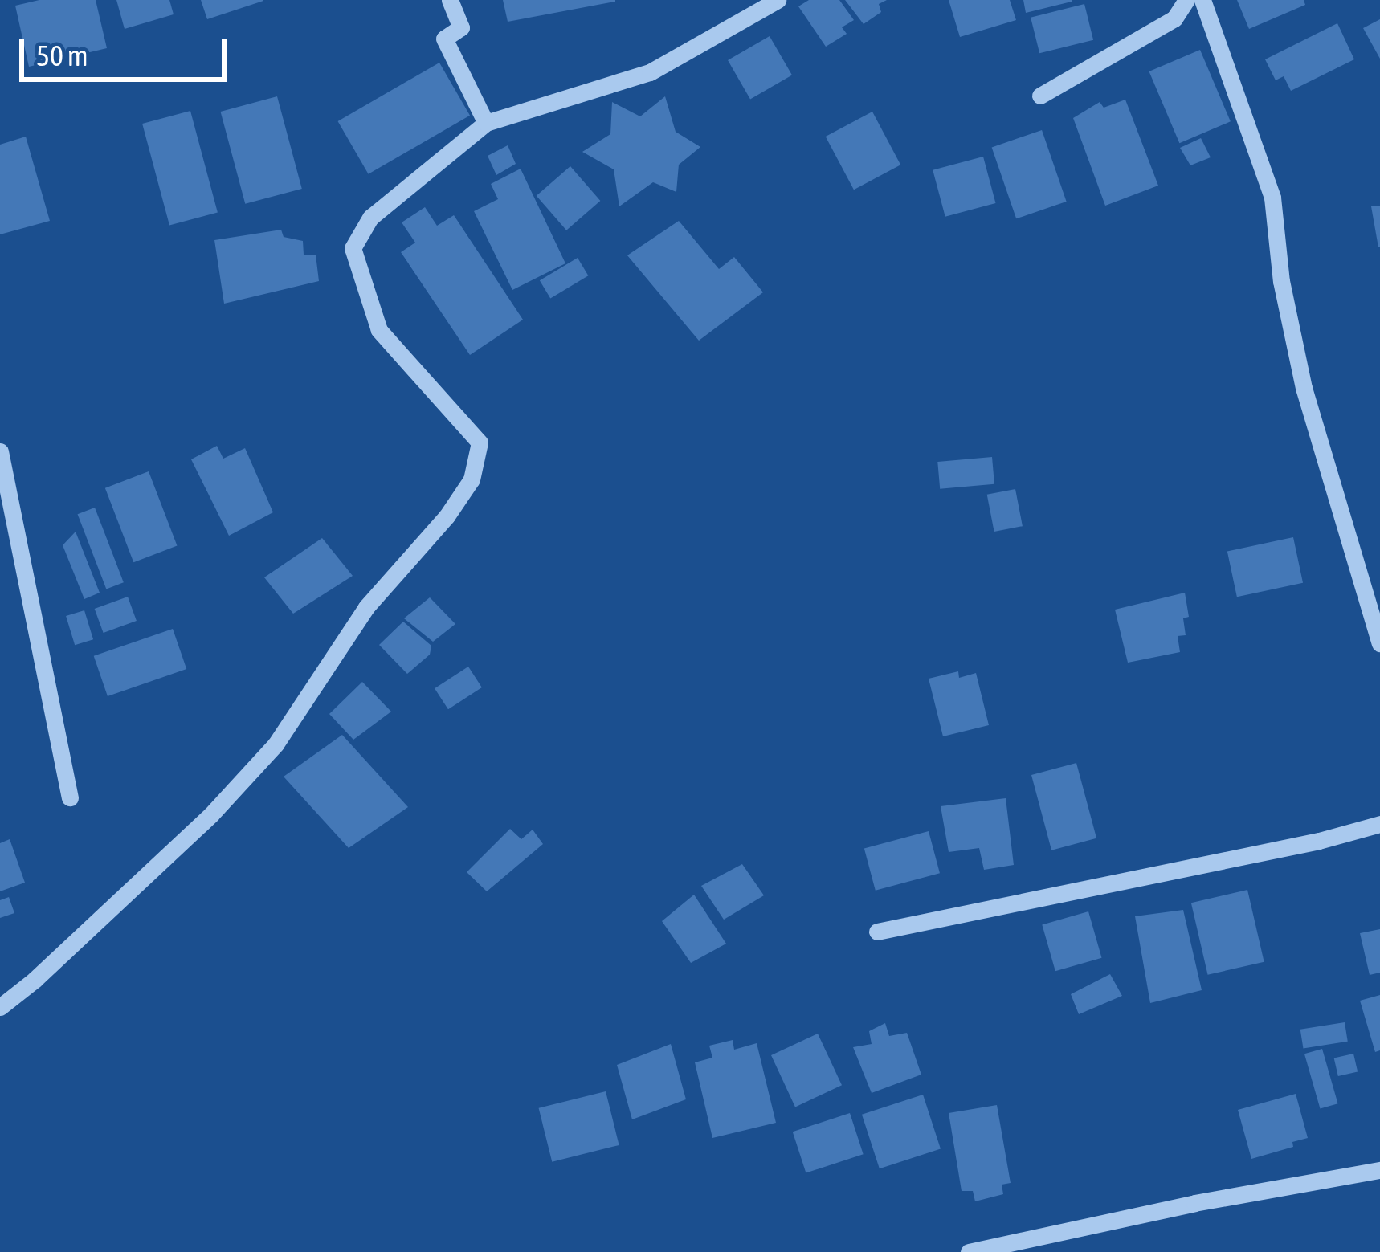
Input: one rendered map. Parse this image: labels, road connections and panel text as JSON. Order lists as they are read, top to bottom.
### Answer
{
  "scale_bar": "50 m"
}
